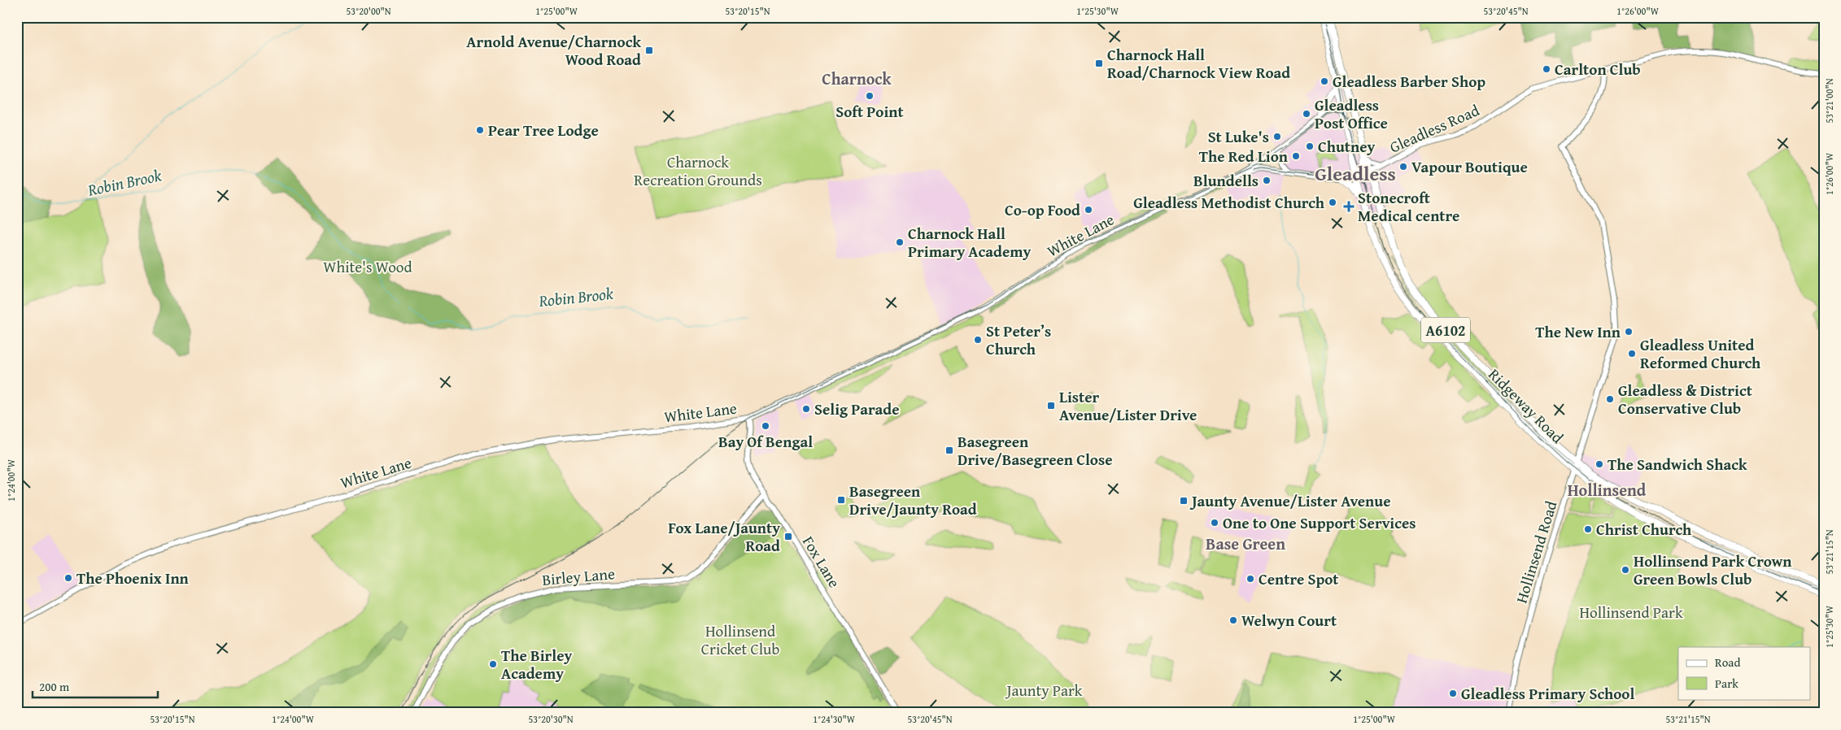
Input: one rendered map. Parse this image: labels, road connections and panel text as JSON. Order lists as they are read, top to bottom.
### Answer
{
  "streets": {
    "highway": ["A6102", "Ridgeway Road"],
    "main road": [
      "Gleadless Road",
      "White Lane",
      "Hollinsend Road",
      "Fox Lane",
      "Birley Lane"
    ]
  },
  "crossings": [
    ["Gleadless Road", "White Lane"],
    ["Gleadless Road", "Ridgeway Road"],
    ["Gleadless Road", "Hollinsend Road"],
    ["White Lane", "Fox Lane"],
    ["A6102", "Ridgeway Road"],
    ["Ridgeway Road", "Hollinsend Road"],
    ["Fox Lane", "Birley Lane"]
  ],
  "districts": [
    "Charnock",
    "Gleadless",
    "Hollinsend",
    "Base Green"
  ],
  "water": ["Robin Brook"],
  "parks": [
    "Charnock Recreation Grounds",
    "White's Wood",
    "Hollinsend Park",
    "Hollinsend Cricket Club",
    "Jaunty Park"
  ],
  "places": {
    "transit": [
      "Arnold Avenue/Charnock Wood Road",
      "Charnock Hall Road/Charnock View Road",
      "Lister Avenue/Lister Drive",
      "Basegreen Drive/Basegreen Close",
      "Basegreen Drive/Jaunty Road",
      "Jaunty Avenue/Lister Avenue",
      "Fox Lane/Jaunty Road"
    ],
    "other": [
      "Carlton Club",
      "Gleadless Barber Shop",
      "Soft Point",
      "Gleadless Post Office",
      "Pear Tree Lodge",
      "St Luke's",
      "Chutney",
      "The Red Lion",
      "Vapour Boutique",
      "Blundells",
      "Gleadless Methodist Church",
      "Co-op Food",
      "Charnock Hall Primary Academy",
      "The New Inn",
      "St Peter’s Church",
      "Gleadless United Reformed Church",
      "Gleadless & District Conservative Club",
      "Selig Parade",
      "Bay Of Bengal",
      "The Sandwich Shack",
      "One to One Support Services",
      "Christ Church",
      "Hollinsend Park Crown Green Bowls Club",
      "The Phoenix Inn",
      "Centre Spot",
      "Welwyn Court",
      "The Birley Academy",
      "Gleadless Primary School"
    ],
    "health": ["Stonecroft Medical centre"]
  },
  "legend": ["Road", "Park"],
  "scale_bar": "200 m",
  "coordinates": [
    "53°20'00\"N",
    "1°25'00\"W",
    "53°20'15\"N",
    "1°25'30\"W",
    "53°20'45\"N",
    "1°26'00\"W",
    "53°21'00\"N",
    "1°24'00\"W",
    "53°21'15\"N",
    "53°20'30\"N",
    "1°24'30\"W"
  ]
}
